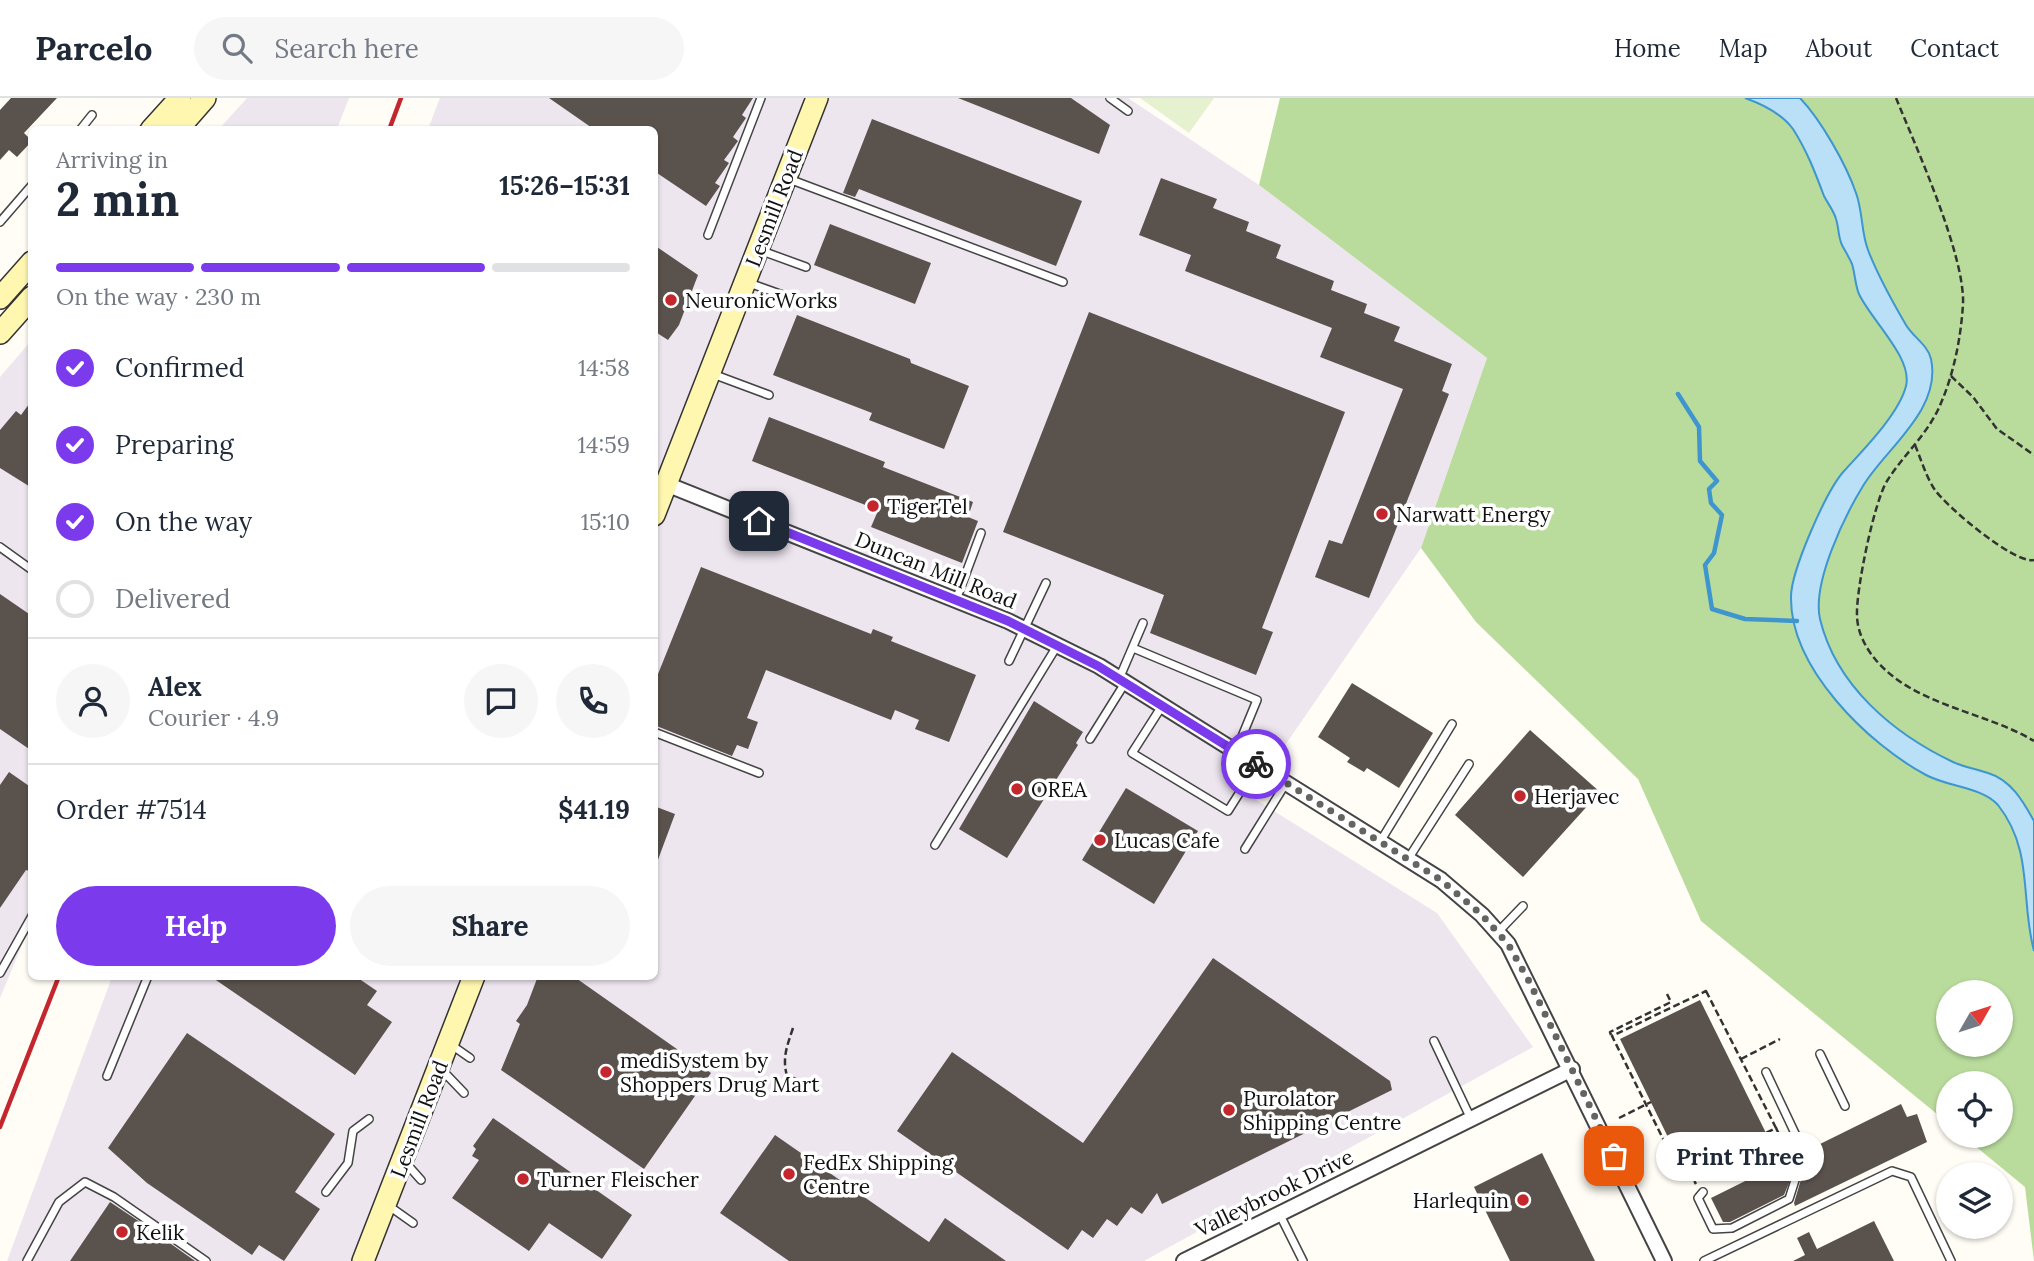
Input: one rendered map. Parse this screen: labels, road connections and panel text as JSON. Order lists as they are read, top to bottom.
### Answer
{
  "streets": {
    "street": ["Lesmill Road", "Duncan Mill Road", "Valleybrook Drive"]
  },
  "crossings": [
    ["Lesmill Road", "Duncan Mill Road"],
    ["Duncan Mill Road", "Valleybrook Drive"]
  ],
  "places": [
    "NeuronicWorks",
    "TigerTel",
    "Narwatt Energy",
    "OREA",
    "Herjavec",
    "Lucas Cafe",
    "mediSystem by Shoppers Drug Mart",
    "Purolator Shipping Centre",
    "Print Three",
    "FedEx Shipping Centre",
    "Turner Fleischer",
    "Harlequin",
    "Kelik"
  ],
  "north": "top right",
  "page": {
    "header": "Parcelo",
    "search": "Search here",
    "nav": [
      "Home",
      "Map",
      "About",
      "Contact"
    ],
    "heading": ["2 min", "Arriving in", "15:26–15:31"],
    "panel": [
      "Alex",
      "Courier · 4.9",
      "Order #7514",
      "$41.19"
    ],
    "bar": "On the way · 230 m",
    "list": [
      ["Confirmed", "14:58"],
      ["Preparing", "14:59"],
      ["On the way", "15:10"],
      "Delivered"
    ],
    "buttons": ["Help", "Share"],
    "bubble": "Print Three"
  }
}
